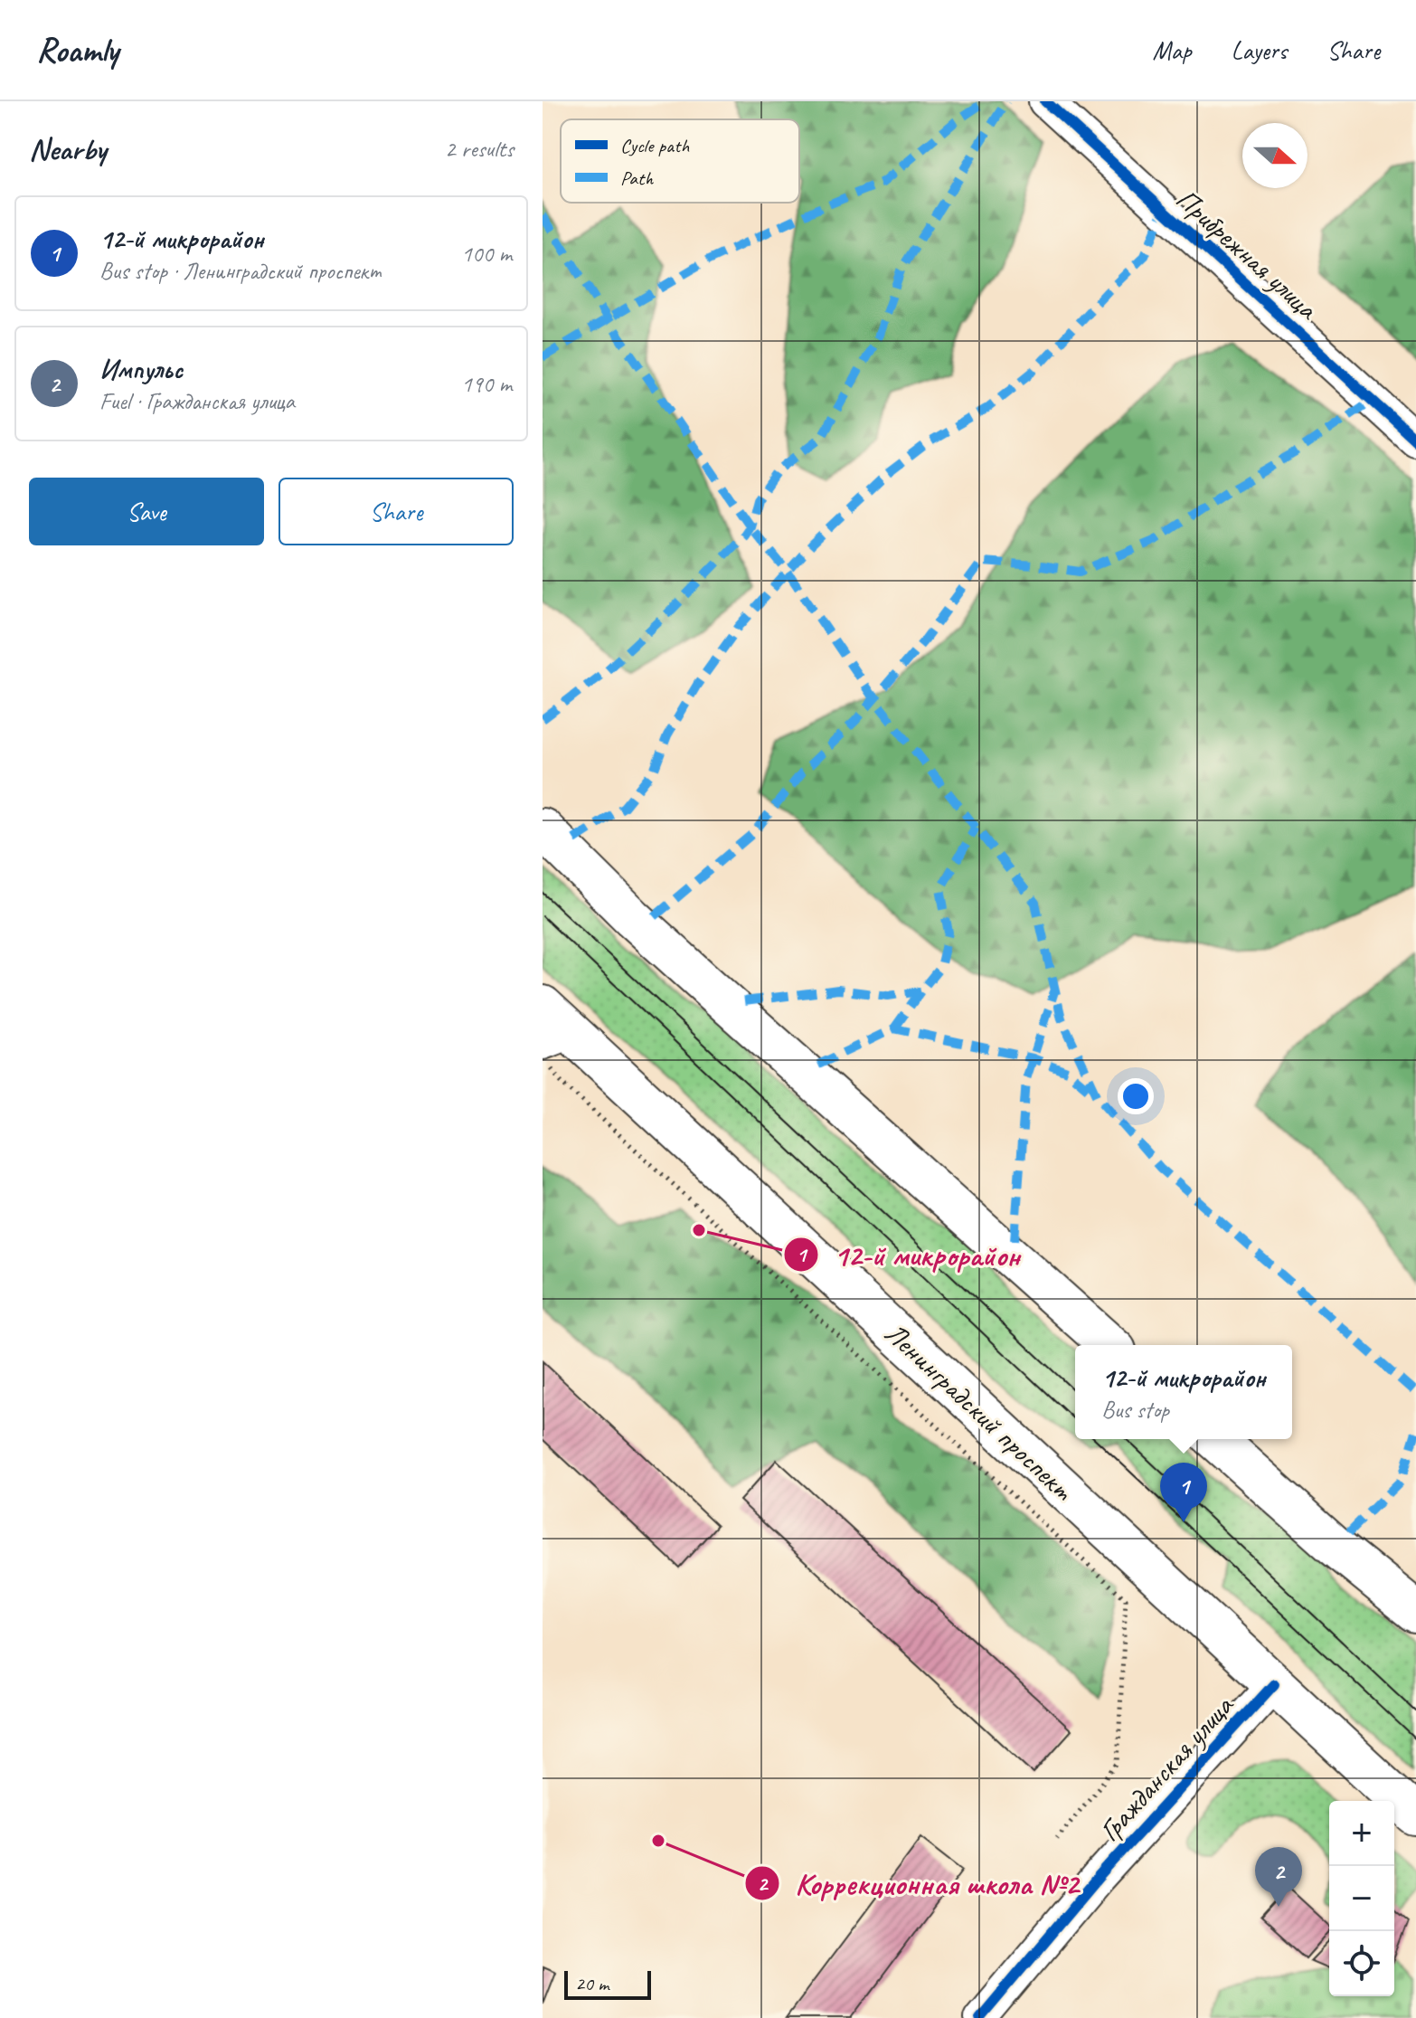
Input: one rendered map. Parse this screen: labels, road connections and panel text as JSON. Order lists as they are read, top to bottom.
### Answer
{
  "streets": {
    "main road": ["Ленинградский проспект"],
    "street": ["Прибрежная улица", "Гражданская улица"]
  },
  "crossings": [
    ["Ленинградский проспект", "Гражданская улица"]
  ],
  "places": ["12-й микрорайон", "Коррекционная школа №2"],
  "legend": ["Cycle path", "Path"],
  "scale_bar": "20 m",
  "north": "right",
  "page": {
    "header": "Roamly",
    "nav": ["Map", "Layers", "Share"],
    "heading": ["Nearby", "2 results"],
    "list": [
      {
        "mark": "1",
        "name": "12-й микрорайон",
        "note": "Bus stop · Ленинградский проспект",
        "value": "100 m"
      },
      {
        "mark": "2",
        "name": "Импульс",
        "note": "Fuel · Гражданская улица",
        "value": "190 m"
      }
    ],
    "buttons": ["Save", "Share"],
    "popup": ["12-й микрорайон", "Bus stop"],
    "pins": ["1", "2"],
    "map_buttons": ["+", "−"],
    "scale": "20 m"
  }
}
